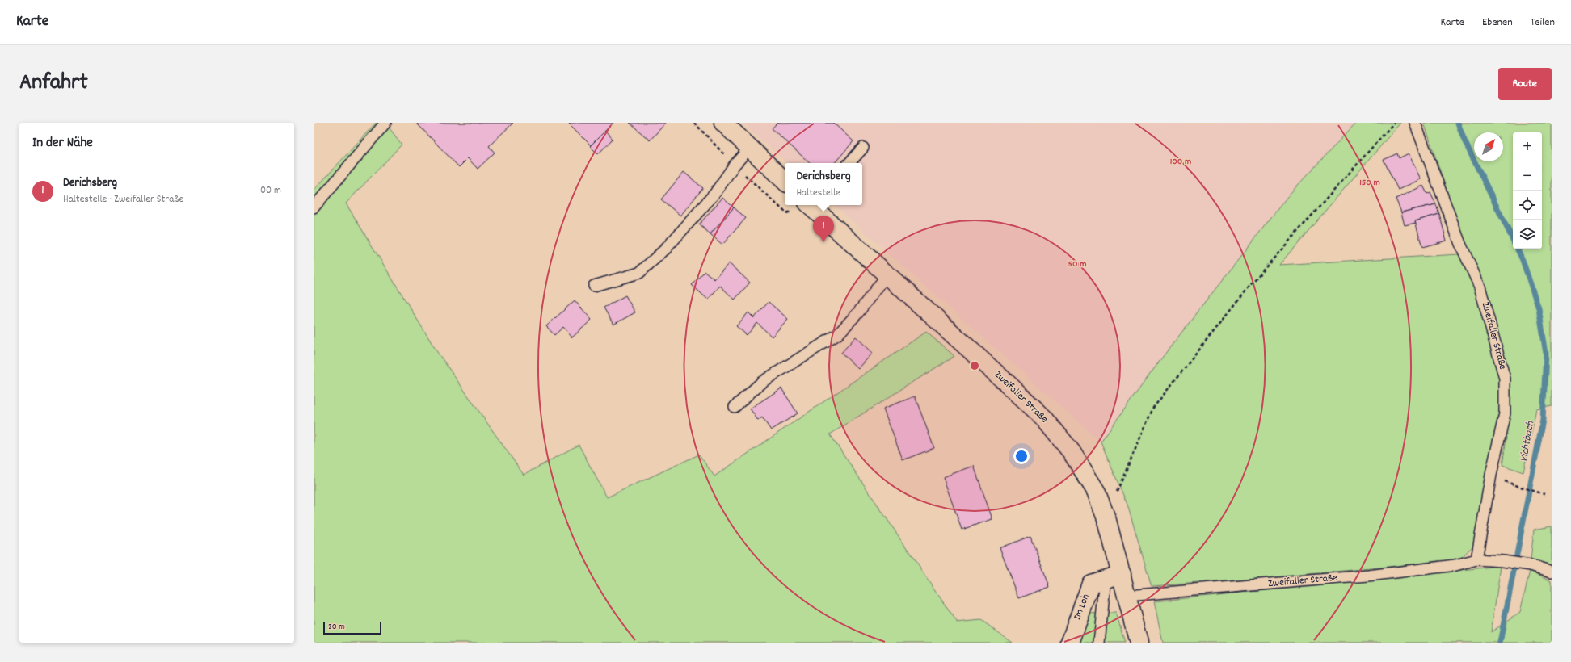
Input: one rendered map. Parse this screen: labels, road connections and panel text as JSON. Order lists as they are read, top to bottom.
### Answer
{
  "streets": {
    "main road": ["Zweifaller Straße", "Im Loh"]
  },
  "crossings": [
    ["Zweifaller Straße", "Im Loh"]
  ],
  "water": ["Vichtbach"],
  "scale_bar": "20 m",
  "north": "top right",
  "page": {
    "header": "Karte",
    "nav": ["Karte", "Ebenen", "Teilen"],
    "title": "Anfahrt",
    "buttons": "Route",
    "heading": "In der Nähe",
    "map_buttons": ["+", "−"],
    "popup": ["Derichsberg", "Haltestelle"],
    "list": [
      {
        "mark": "1",
        "name": "Derichsberg",
        "note": "Haltestelle · Zweifaller Straße",
        "value": "100 m"
      }
    ],
    "pins": "1",
    "scale": "20 m"
  },
  "rings": ["100 m", "150 m", "50 m"]
}
